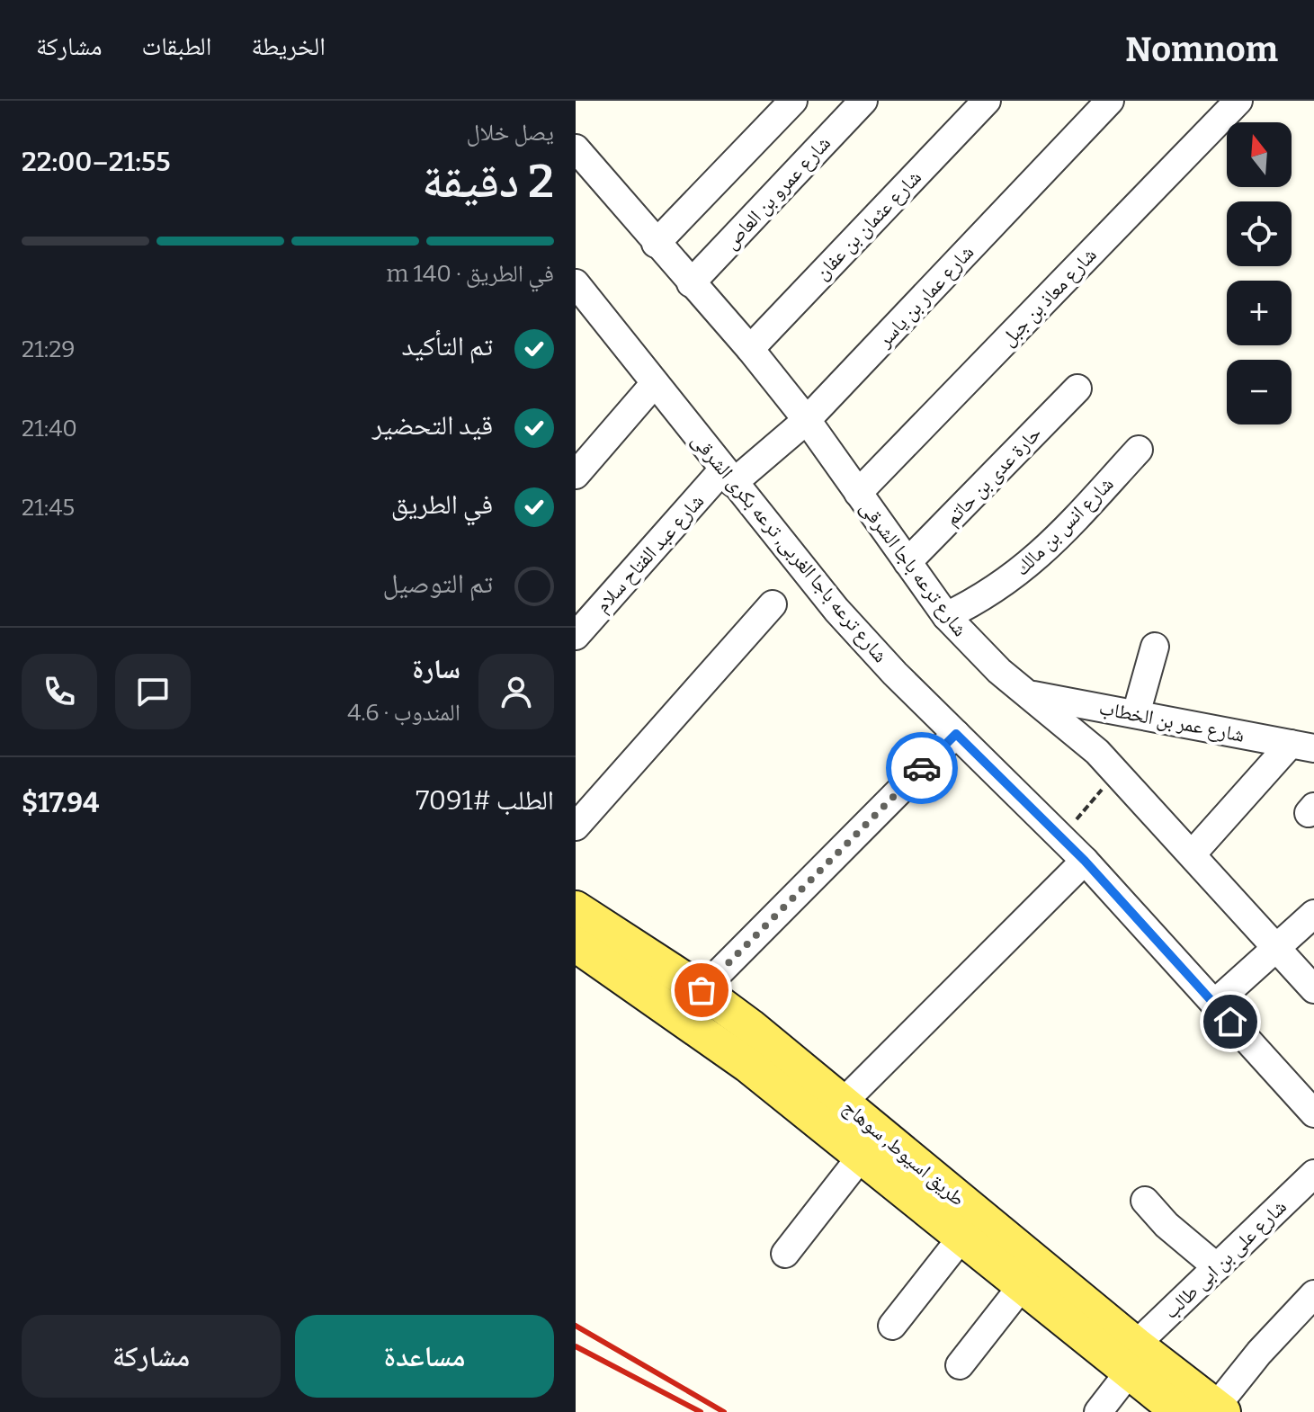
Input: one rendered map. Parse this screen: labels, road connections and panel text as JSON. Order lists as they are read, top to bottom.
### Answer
{
  "streets": {
    "main road": ["طريق اسيوط, سوهاج"],
    "street": [
      "شارع عمرو بن العاص",
      "شارع عثمان بن عفان",
      "شارع عمار بن ياسر",
      "شارع معاذ بن جبل",
      "حارة عدى بن حاتم",
      "شارع انس بن مالك",
      "شارع ترعه باجا الغربى, ترعه بكرى الشرقى",
      "شارع عبد الفتاح سلام",
      "شارع ترعه باجا الشرقى",
      "شارع عمر بن الخطاب",
      "شارع على بن ابى طالب"
    ]
  },
  "crossings": [
    ["شارع عمرو بن العاص", "شارع ترعه باجا الشرقى"],
    ["شارع عثمان بن عفان", "شارع ترعه باجا الشرقى"],
    ["شارع عمار بن ياسر", "شارع ترعه باجا الغربى, ترعه بكرى الشرقى"],
    ["شارع عمار بن ياسر", "شارع عبد الفتاح سلام"],
    ["شارع عمار بن ياسر", "شارع ترعه باجا الشرقى"],
    ["شارع معاذ بن جبل", "شارع ترعه باجا الشرقى"],
    ["حارة عدى بن حاتم", "شارع ترعه باجا الشرقى"],
    ["شارع انس بن مالك", "شارع ترعه باجا الشرقى"],
    ["شارع ترعه باجا الغربى, ترعه بكرى الشرقى", "شارع عبد الفتاح سلام"],
    ["شارع ترعه باجا الشرقى", "شارع عمر بن الخطاب"],
    ["طريق اسيوط, سوهاج", "شارع على بن ابى طالب"]
  ],
  "north": "top",
  "page": {
    "header": "Nomnom",
    "nav": ["الخريطة", "الطبقات", "مشاركة"],
    "heading": ["2 دقيقة", "يصل خلال", "21:55–22:00"],
    "panel": [
      "سارة",
      "المندوب · 4.6",
      "الطلب #7091",
      "$17.94"
    ],
    "map_buttons": ["+", "−"],
    "bar": "في الطريق · 140 m",
    "list": [
      ["تم التأكيد", "21:29"],
      ["قيد التحضير", "21:40"],
      ["في الطريق", "21:45"],
      "تم التوصيل"
    ],
    "buttons": ["مساعدة", "مشاركة"]
  }
}
